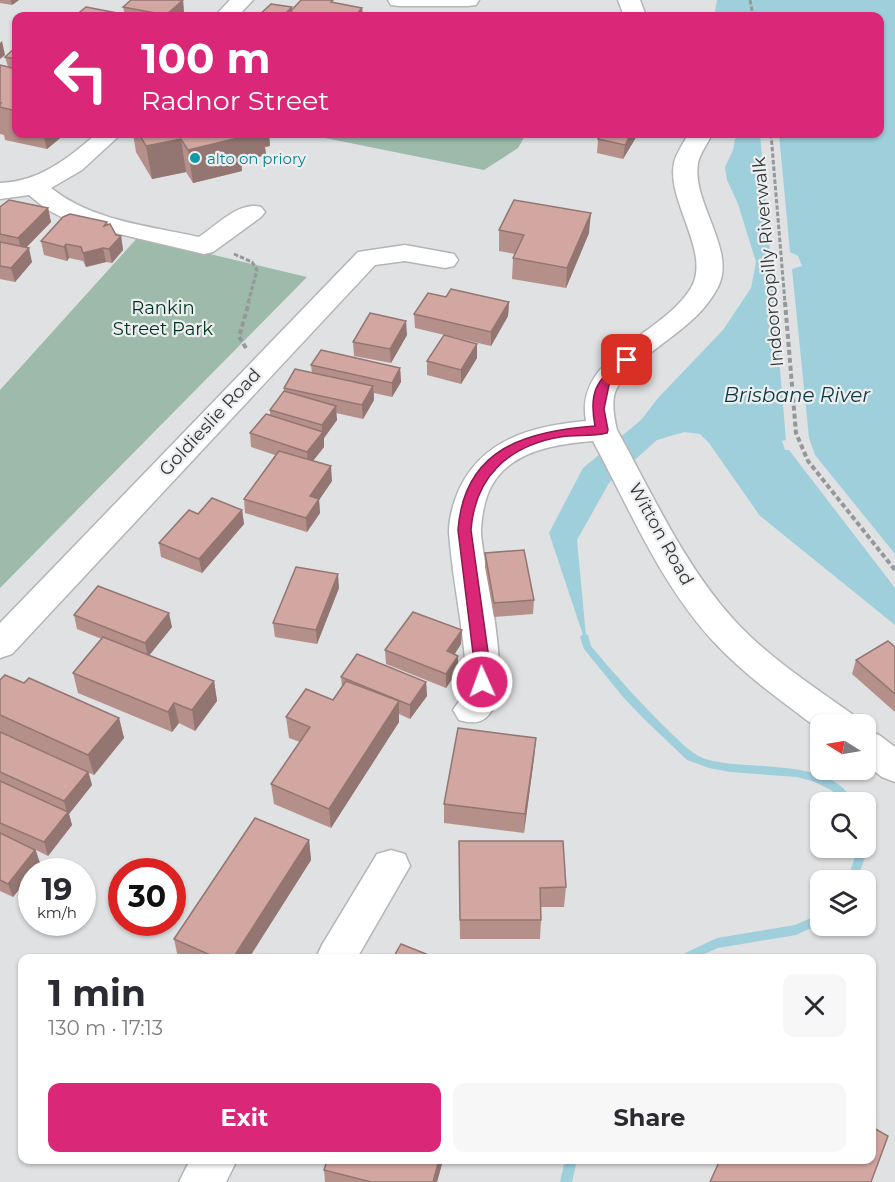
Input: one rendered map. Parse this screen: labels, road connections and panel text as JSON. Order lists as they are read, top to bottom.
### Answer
{
  "streets": {
    "street": ["Goldieslie Road", "Witton Road"],
    "path": ["Indooroopilly Riverwalk"]
  },
  "water": ["Brisbane River"],
  "parks": ["Rankin Street Park"],
  "places": ["alto on priory"],
  "north": "left",
  "page": {
    "turn": ["100 m", "Radnor Street"],
    "speed": "19 km/h",
    "limit": "30",
    "heading": ["1 min", "130 m · 17:13"],
    "buttons": ["Exit", "Share"]
  }
}
